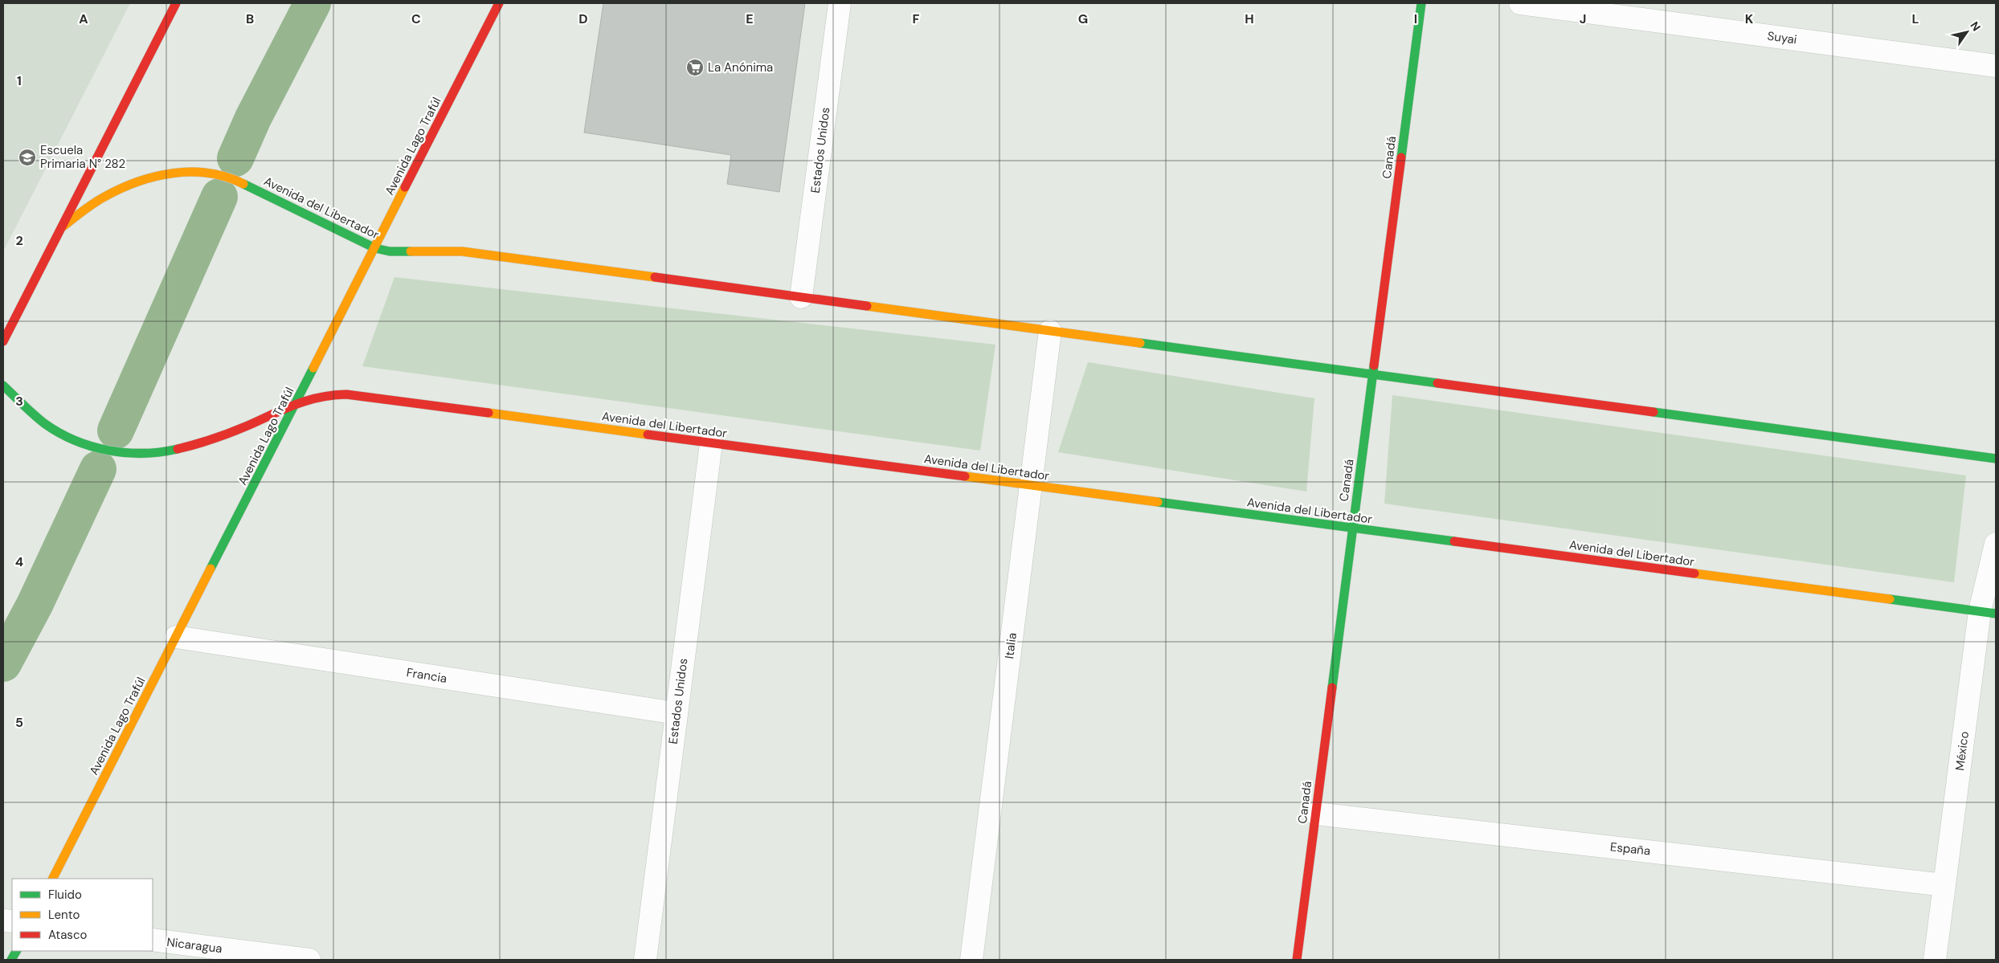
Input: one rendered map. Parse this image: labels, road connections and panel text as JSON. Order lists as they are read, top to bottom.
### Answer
{
  "streets": {
    "main road": ["Avenida Lago Trafúl", "Canadá", "Avenida del Libertador"],
    "street": [
      "Suyai",
      "Estados Unidos",
      "Italia",
      "Francia",
      "México",
      "España",
      "Nicaragua"
    ]
  },
  "crossings": [
    ["Avenida Lago Trafúl", "Avenida del Libertador"],
    ["Avenida Lago Trafúl", "Francia"],
    ["Estados Unidos", "Avenida del Libertador"],
    ["Estados Unidos", "Francia"],
    ["Canadá", "Avenida del Libertador"],
    ["Canadá", "España"],
    ["Avenida del Libertador", "Italia"],
    ["Avenida del Libertador", "México"],
    ["México", "España"]
  ],
  "places": {
    "supermarket": ["La Anónima"],
    "school or university": ["Escuela Primaria N° 282"]
  },
  "legend": ["Fluido", "Lento", "Atasco"],
  "north": "top right",
  "grid": {
    "columns": [
      "A",
      "B",
      "C",
      "D",
      "E",
      "F",
      "G",
      "H",
      "I",
      "J",
      "K",
      "L"
    ],
    "rows": [
      "1",
      "2",
      "3",
      "4",
      "5"
    ]
  }
}
